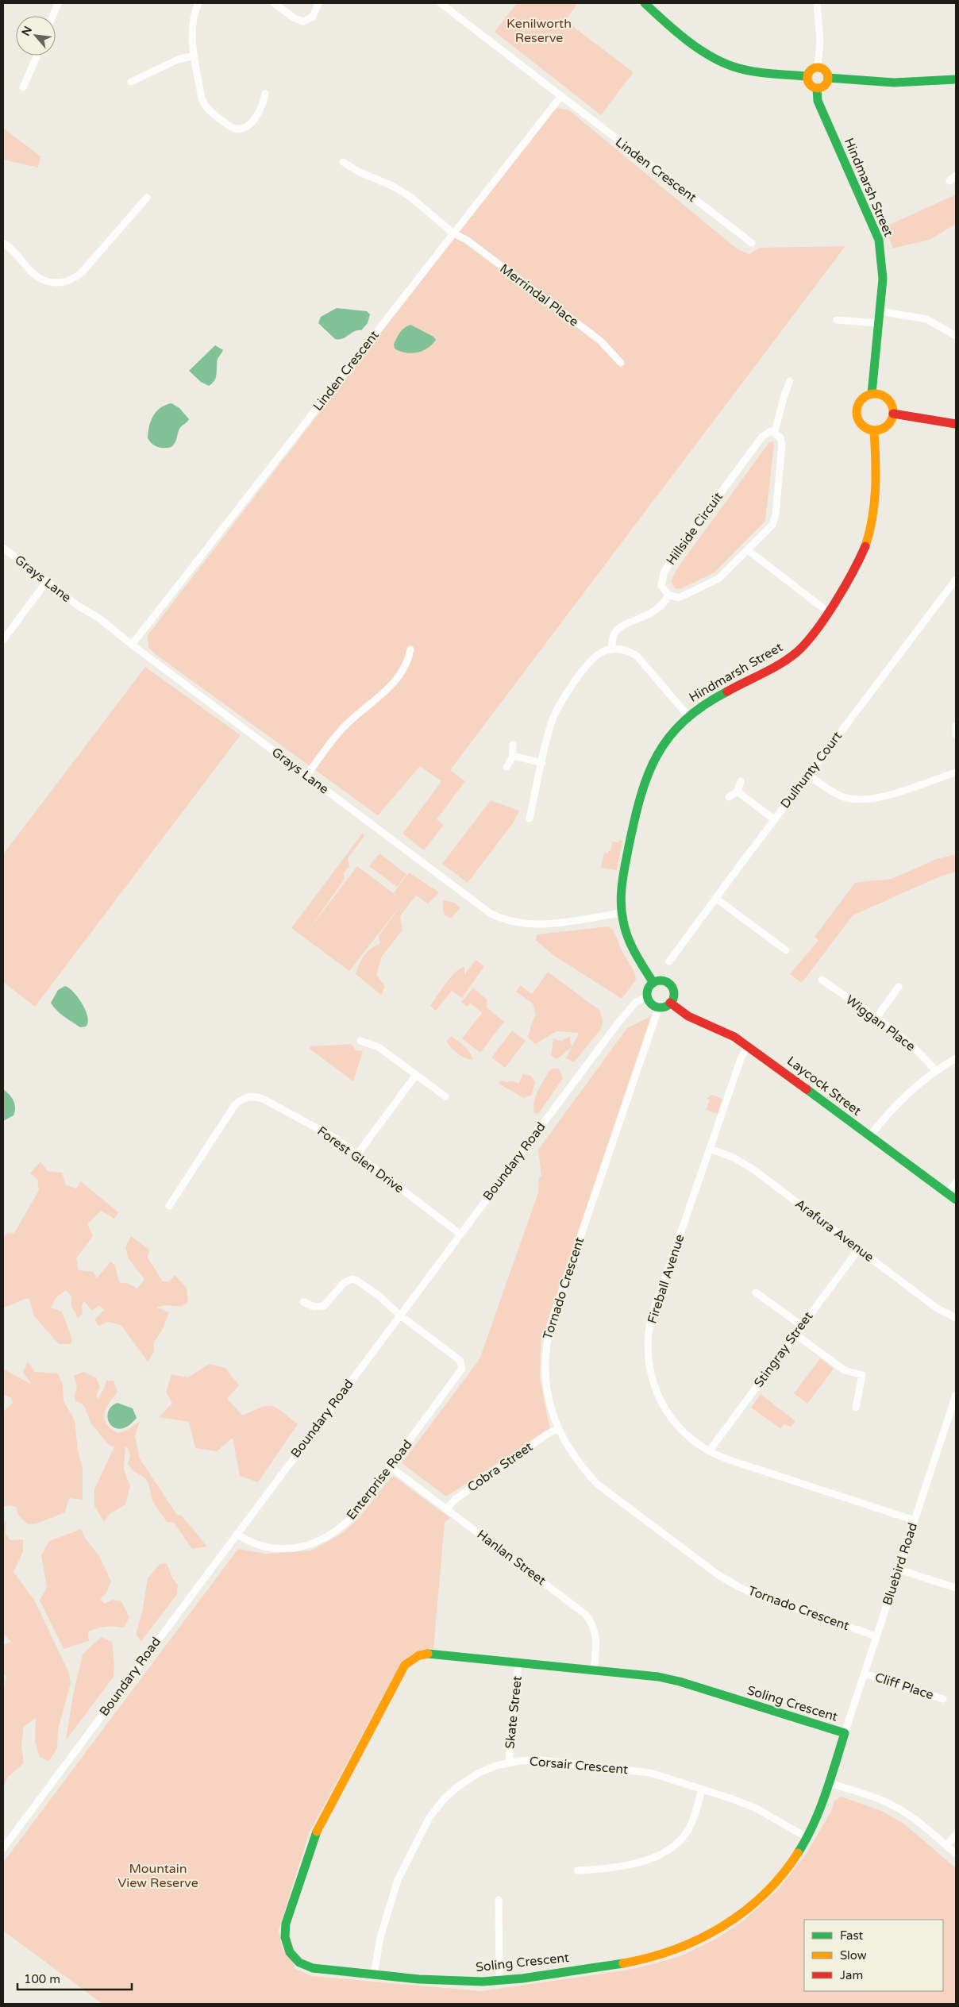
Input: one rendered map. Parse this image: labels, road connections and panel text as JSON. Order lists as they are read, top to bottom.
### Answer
{
  "streets": {
    "street": [
      "Linden Crescent",
      "Hindmarsh Street",
      "Merrindal Place",
      "Hillside Circuit",
      "Grays Lane",
      "Dulhunty Court",
      "Wiggan Place",
      "Laycock Street",
      "Forest Glen Drive",
      "Boundary Road",
      "Arafura Avenue",
      "Fireball Avenue",
      "Tornado Crescent",
      "Stingray Street",
      "Cobra Street",
      "Enterprise Road",
      "Hanlan Street",
      "Bluebird Road",
      "Cliff Place",
      "Soling Crescent",
      "Skate Street",
      "Corsair Crescent"
    ]
  },
  "crossings": [
    ["Linden Crescent", "Merrindal Place"],
    ["Linden Crescent", "Grays Lane"],
    ["Hindmarsh Street", "Grays Lane"],
    ["Hindmarsh Street", "Laycock Street"],
    ["Hindmarsh Street", "Boundary Road"],
    ["Hindmarsh Street", "Tornado Crescent"],
    ["Laycock Street", "Boundary Road"],
    ["Laycock Street", "Fireball Avenue"],
    ["Laycock Street", "Tornado Crescent"],
    ["Forest Glen Drive", "Boundary Road"],
    ["Boundary Road", "Tornado Crescent"],
    ["Boundary Road", "Enterprise Road"],
    ["Arafura Avenue", "Fireball Avenue"],
    ["Arafura Avenue", "Stingray Street"],
    ["Fireball Avenue", "Stingray Street"],
    ["Fireball Avenue", "Bluebird Road"],
    ["Tornado Crescent", "Cobra Street"],
    ["Tornado Crescent", "Bluebird Road"],
    ["Cobra Street", "Hanlan Street"],
    ["Enterprise Road", "Hanlan Street"],
    ["Hanlan Street", "Soling Crescent"],
    ["Bluebird Road", "Cliff Place"],
    ["Bluebird Road", "Soling Crescent"],
    ["Soling Crescent", "Skate Street"],
    ["Soling Crescent", "Corsair Crescent"],
    ["Skate Street", "Corsair Crescent"]
  ],
  "parks": ["Kenilworth Reserve", "Mountain View Reserve"],
  "legend": ["Fast", "Slow", "Jam"],
  "scale_bar": "100 m",
  "north": "top left"
}
